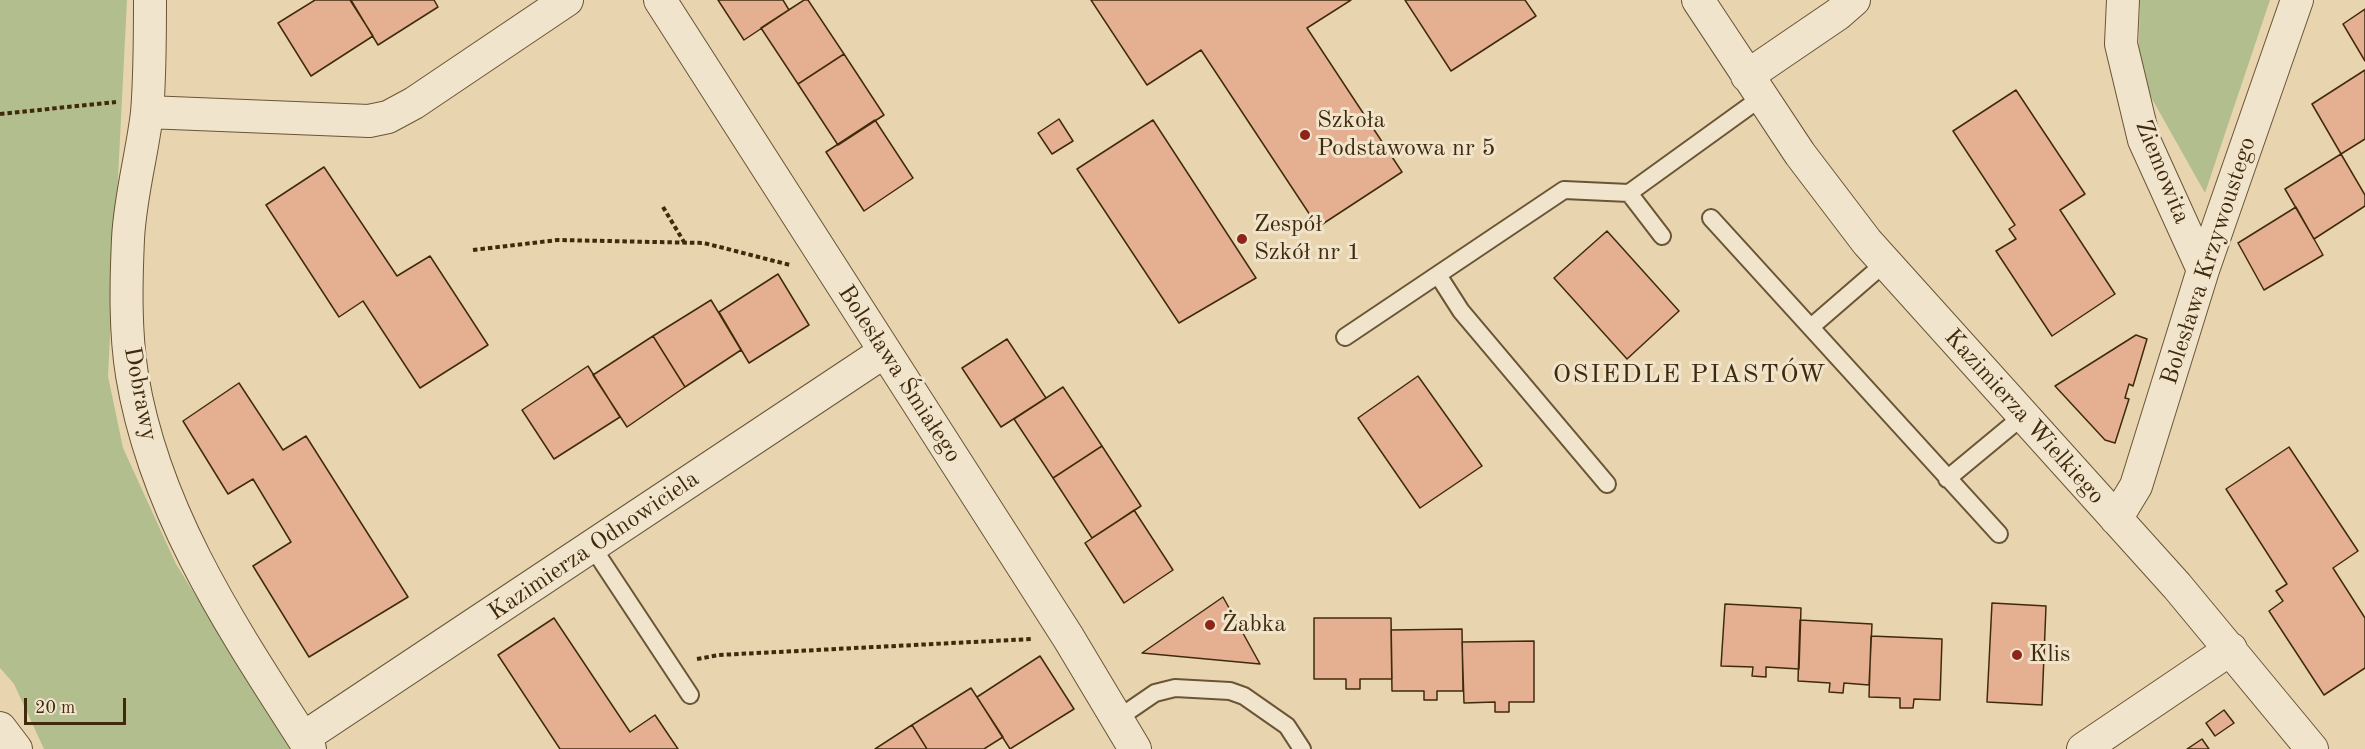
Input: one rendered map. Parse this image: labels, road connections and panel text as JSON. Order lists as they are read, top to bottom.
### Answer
{
  "streets": {
    "street": [
      "Ziemowita",
      "Bolesława Krzywoustego",
      "Bolesława Śmiałego",
      "Dobrawy",
      "Kazimierza Wielkiego",
      "Kazimierza Odnowiciela"
    ]
  },
  "crossings": [
    ["Ziemowita", "Bolesława Krzywoustego"],
    ["Bolesława Krzywoustego", "Kazimierza Wielkiego"],
    ["Bolesława Śmiałego", "Kazimierza Odnowiciela"],
    ["Dobrawy", "Kazimierza Odnowiciela"]
  ],
  "districts": ["OSIEDLE PIASTÓW"],
  "places": [
    "Szkoła Podstawowa nr 5",
    "Zespół Szkół nr 1",
    "Żabka",
    "Klis"
  ],
  "scale_bar": "20 m"
}
